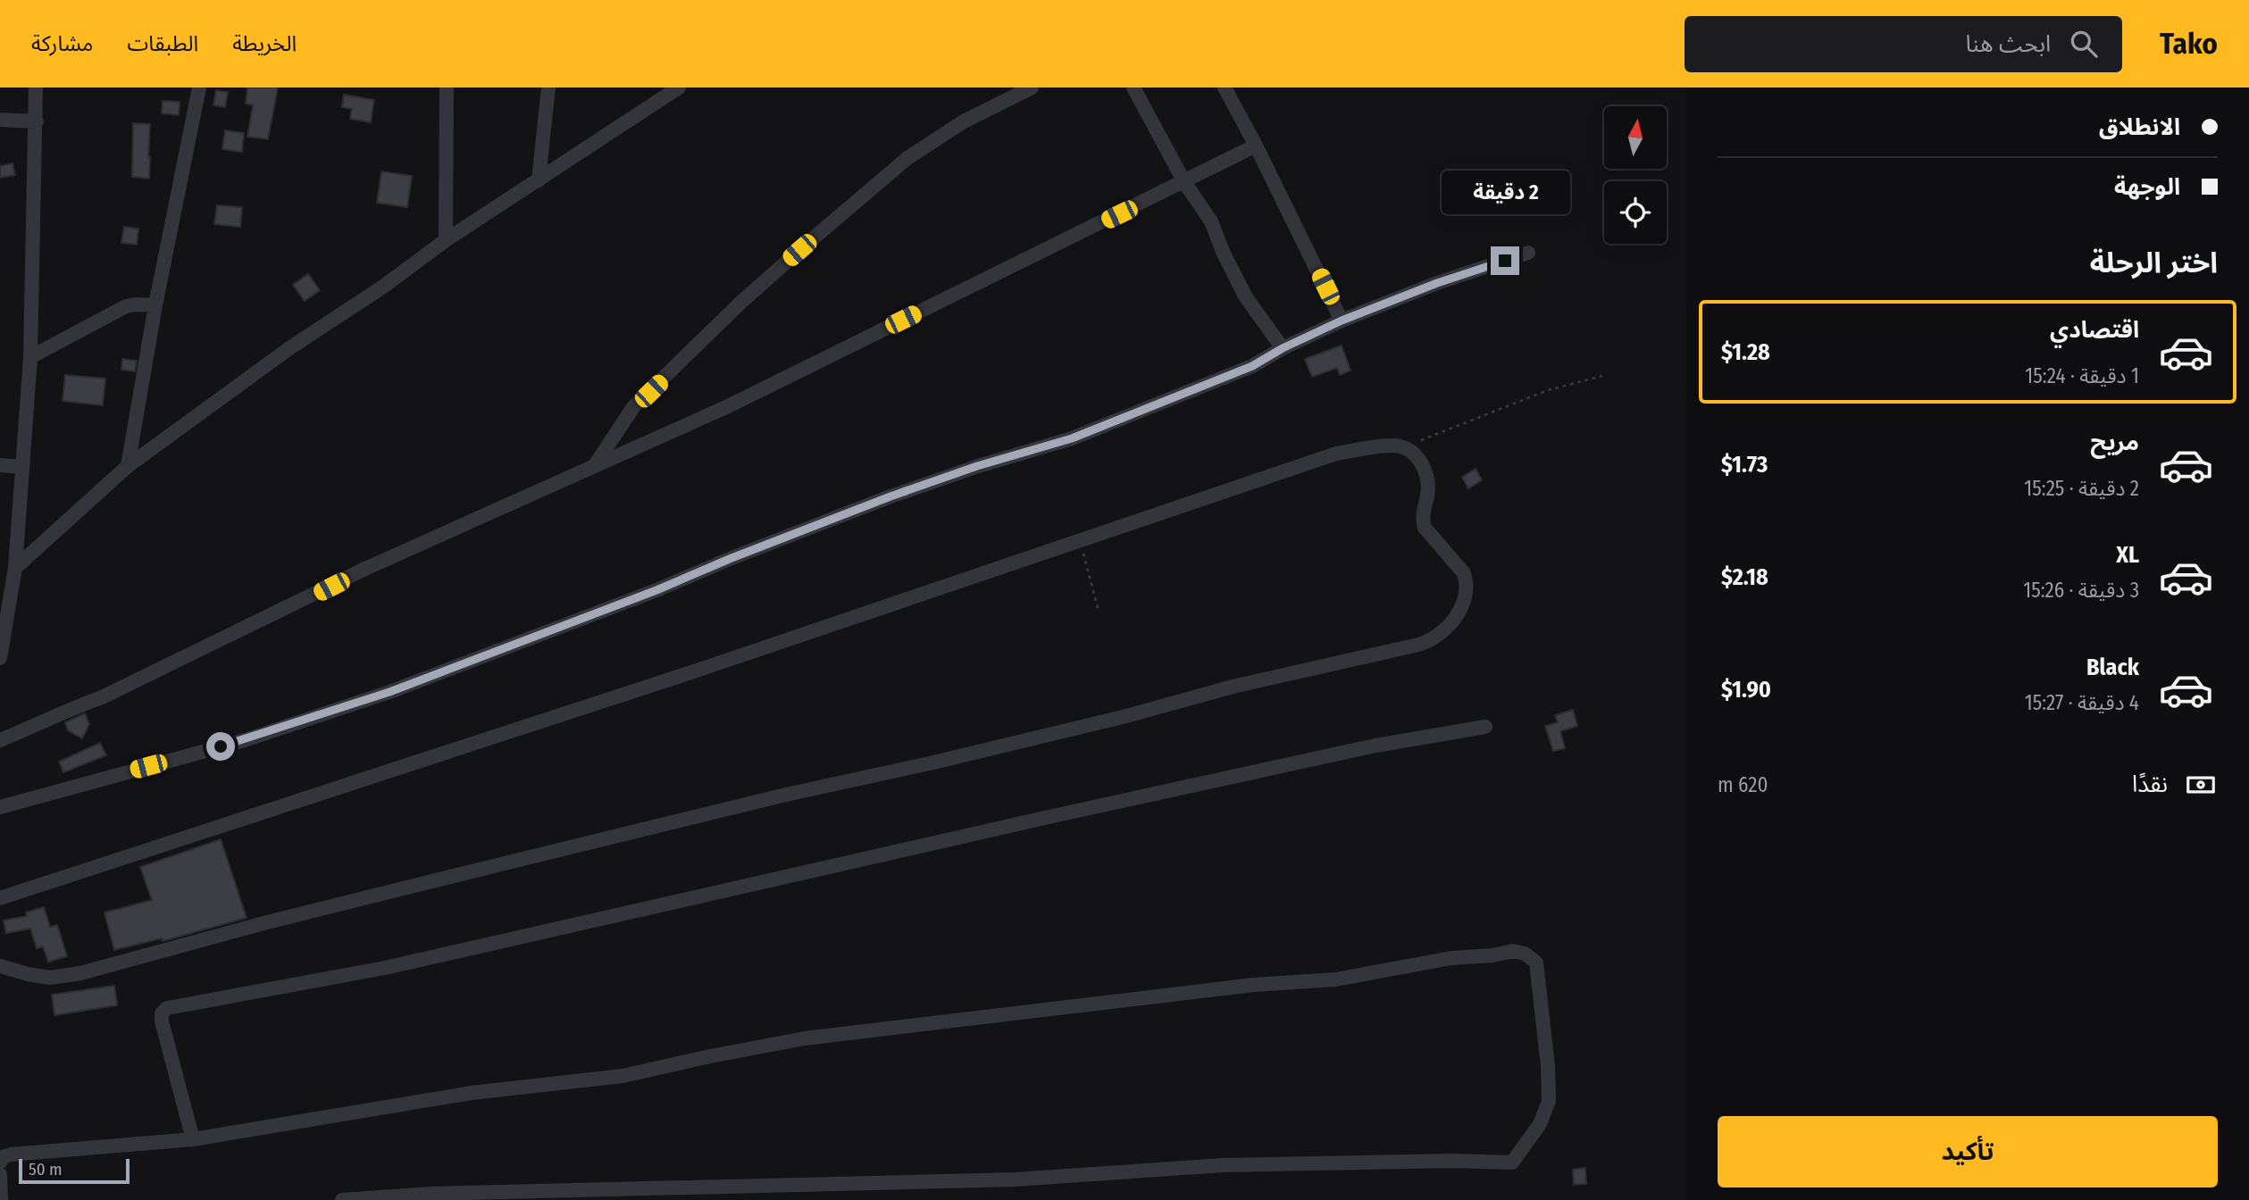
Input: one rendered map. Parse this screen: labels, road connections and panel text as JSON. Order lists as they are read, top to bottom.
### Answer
{
  "scale_bar": "50 m",
  "north": "top",
  "page": {
    "header": "Tako",
    "search": "ابحث هنا",
    "nav": ["الخريطة", "الطبقات", "مشاركة"],
    "banner": ["الانطلاق", "الوجهة"],
    "bubble": "2 دقيقة",
    "heading": "اختر الرحلة",
    "list": [
      {
        "name": "اقتصادي",
        "note": "1 دقيقة · 15:24",
        "value": "$1.28"
      },
      {
        "name": "مريح",
        "note": "2 دقيقة · 15:25",
        "value": "$1.73"
      },
      {
        "name": "XL",
        "note": "3 دقيقة · 15:26",
        "value": "$2.18"
      },
      {
        "name": "Black",
        "note": "4 دقيقة · 15:27",
        "value": "$1.90"
      }
    ],
    "pay": ["نقدًا", "620 m"],
    "buttons": "تأكيد",
    "scale": "50 m"
  }
}
